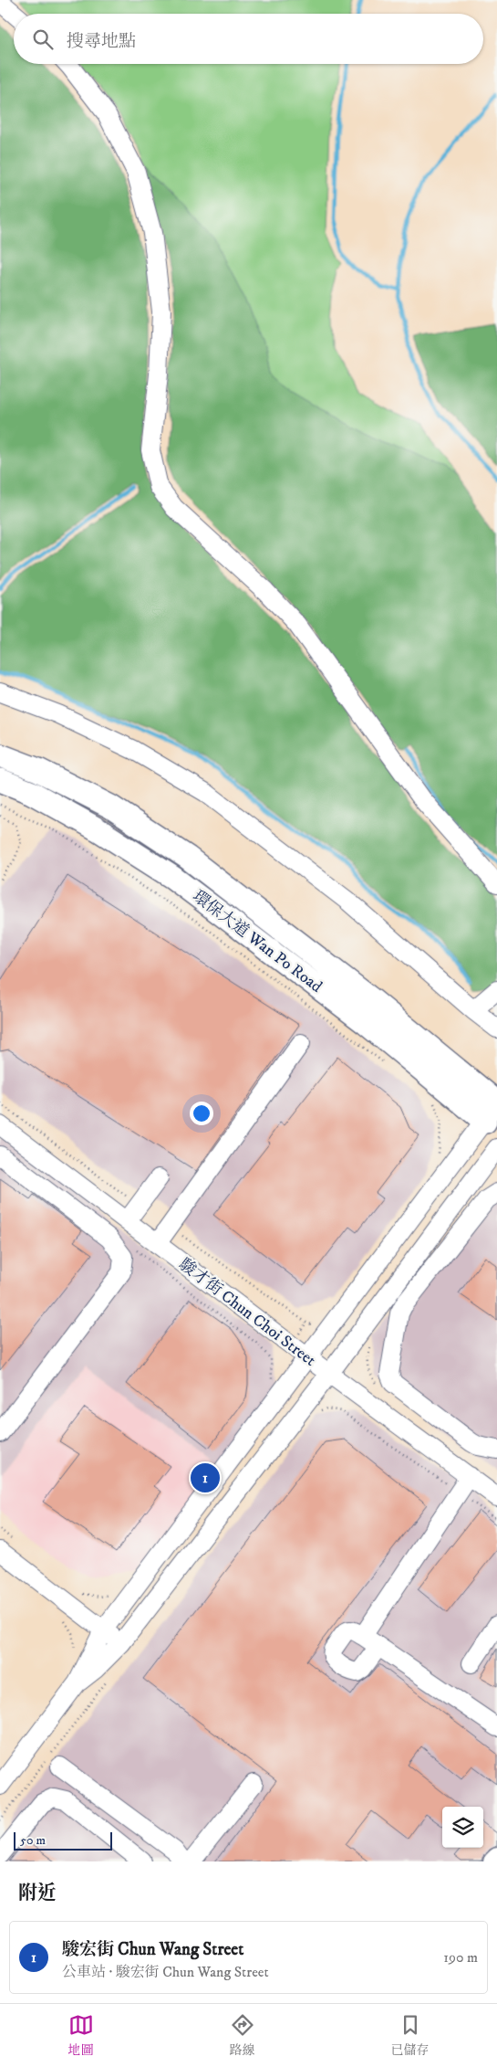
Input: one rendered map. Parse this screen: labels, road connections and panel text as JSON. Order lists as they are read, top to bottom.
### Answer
{
  "streets": {
    "main road": ["環保大道 Wan Po Road"],
    "street": ["駿才街 Chun Choi Street"]
  },
  "scale_bar": "50 m",
  "page": {
    "search": "搜尋地點",
    "pins": "1",
    "scale": "50 m",
    "heading": "附近",
    "list": [
      {
        "mark": "1",
        "name": "駿宏街 Chun Wang Street",
        "note": "公車站 · 駿宏街 Chun Wang Street",
        "value": "190 m"
      }
    ],
    "nav": ["地圖", "路線", "已儲存"]
  }
}
